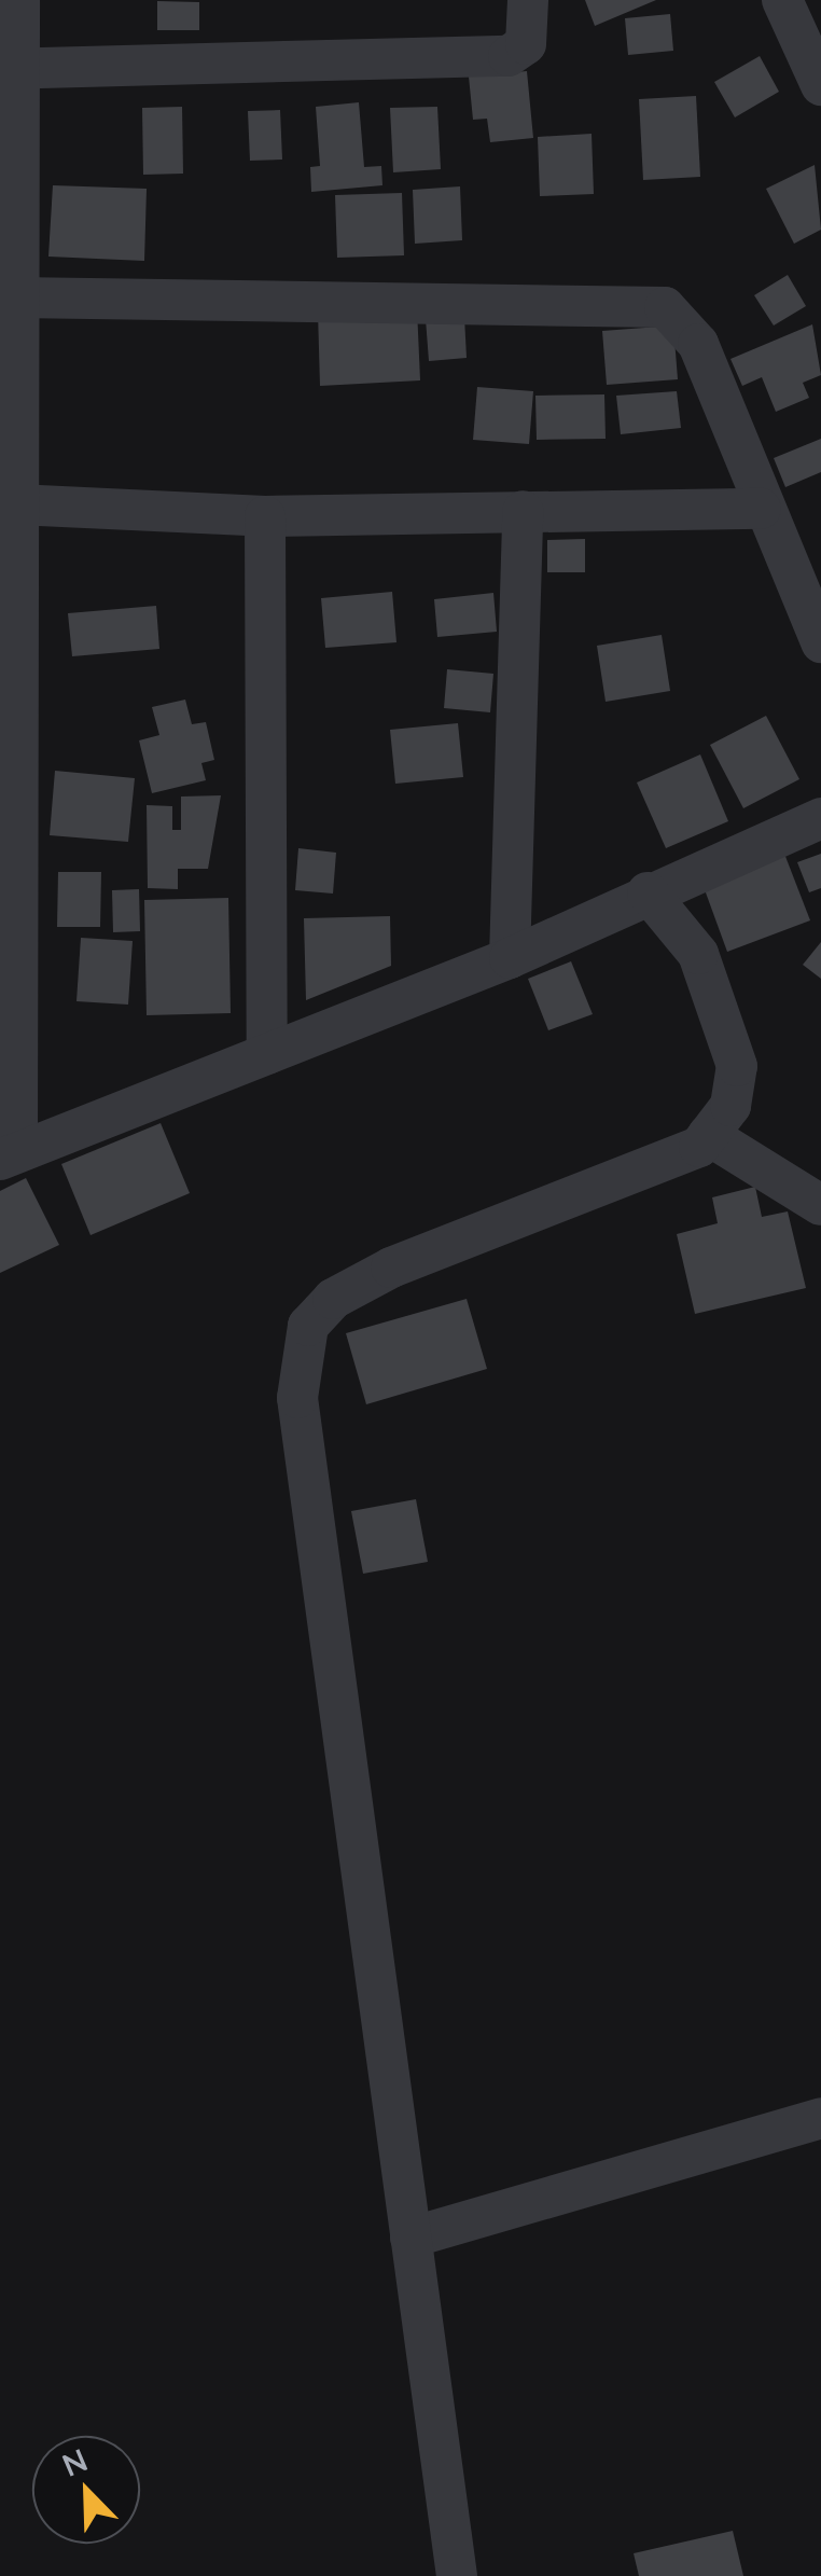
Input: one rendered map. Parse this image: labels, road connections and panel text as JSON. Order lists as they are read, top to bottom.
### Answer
{
  "north": "top left"
}
